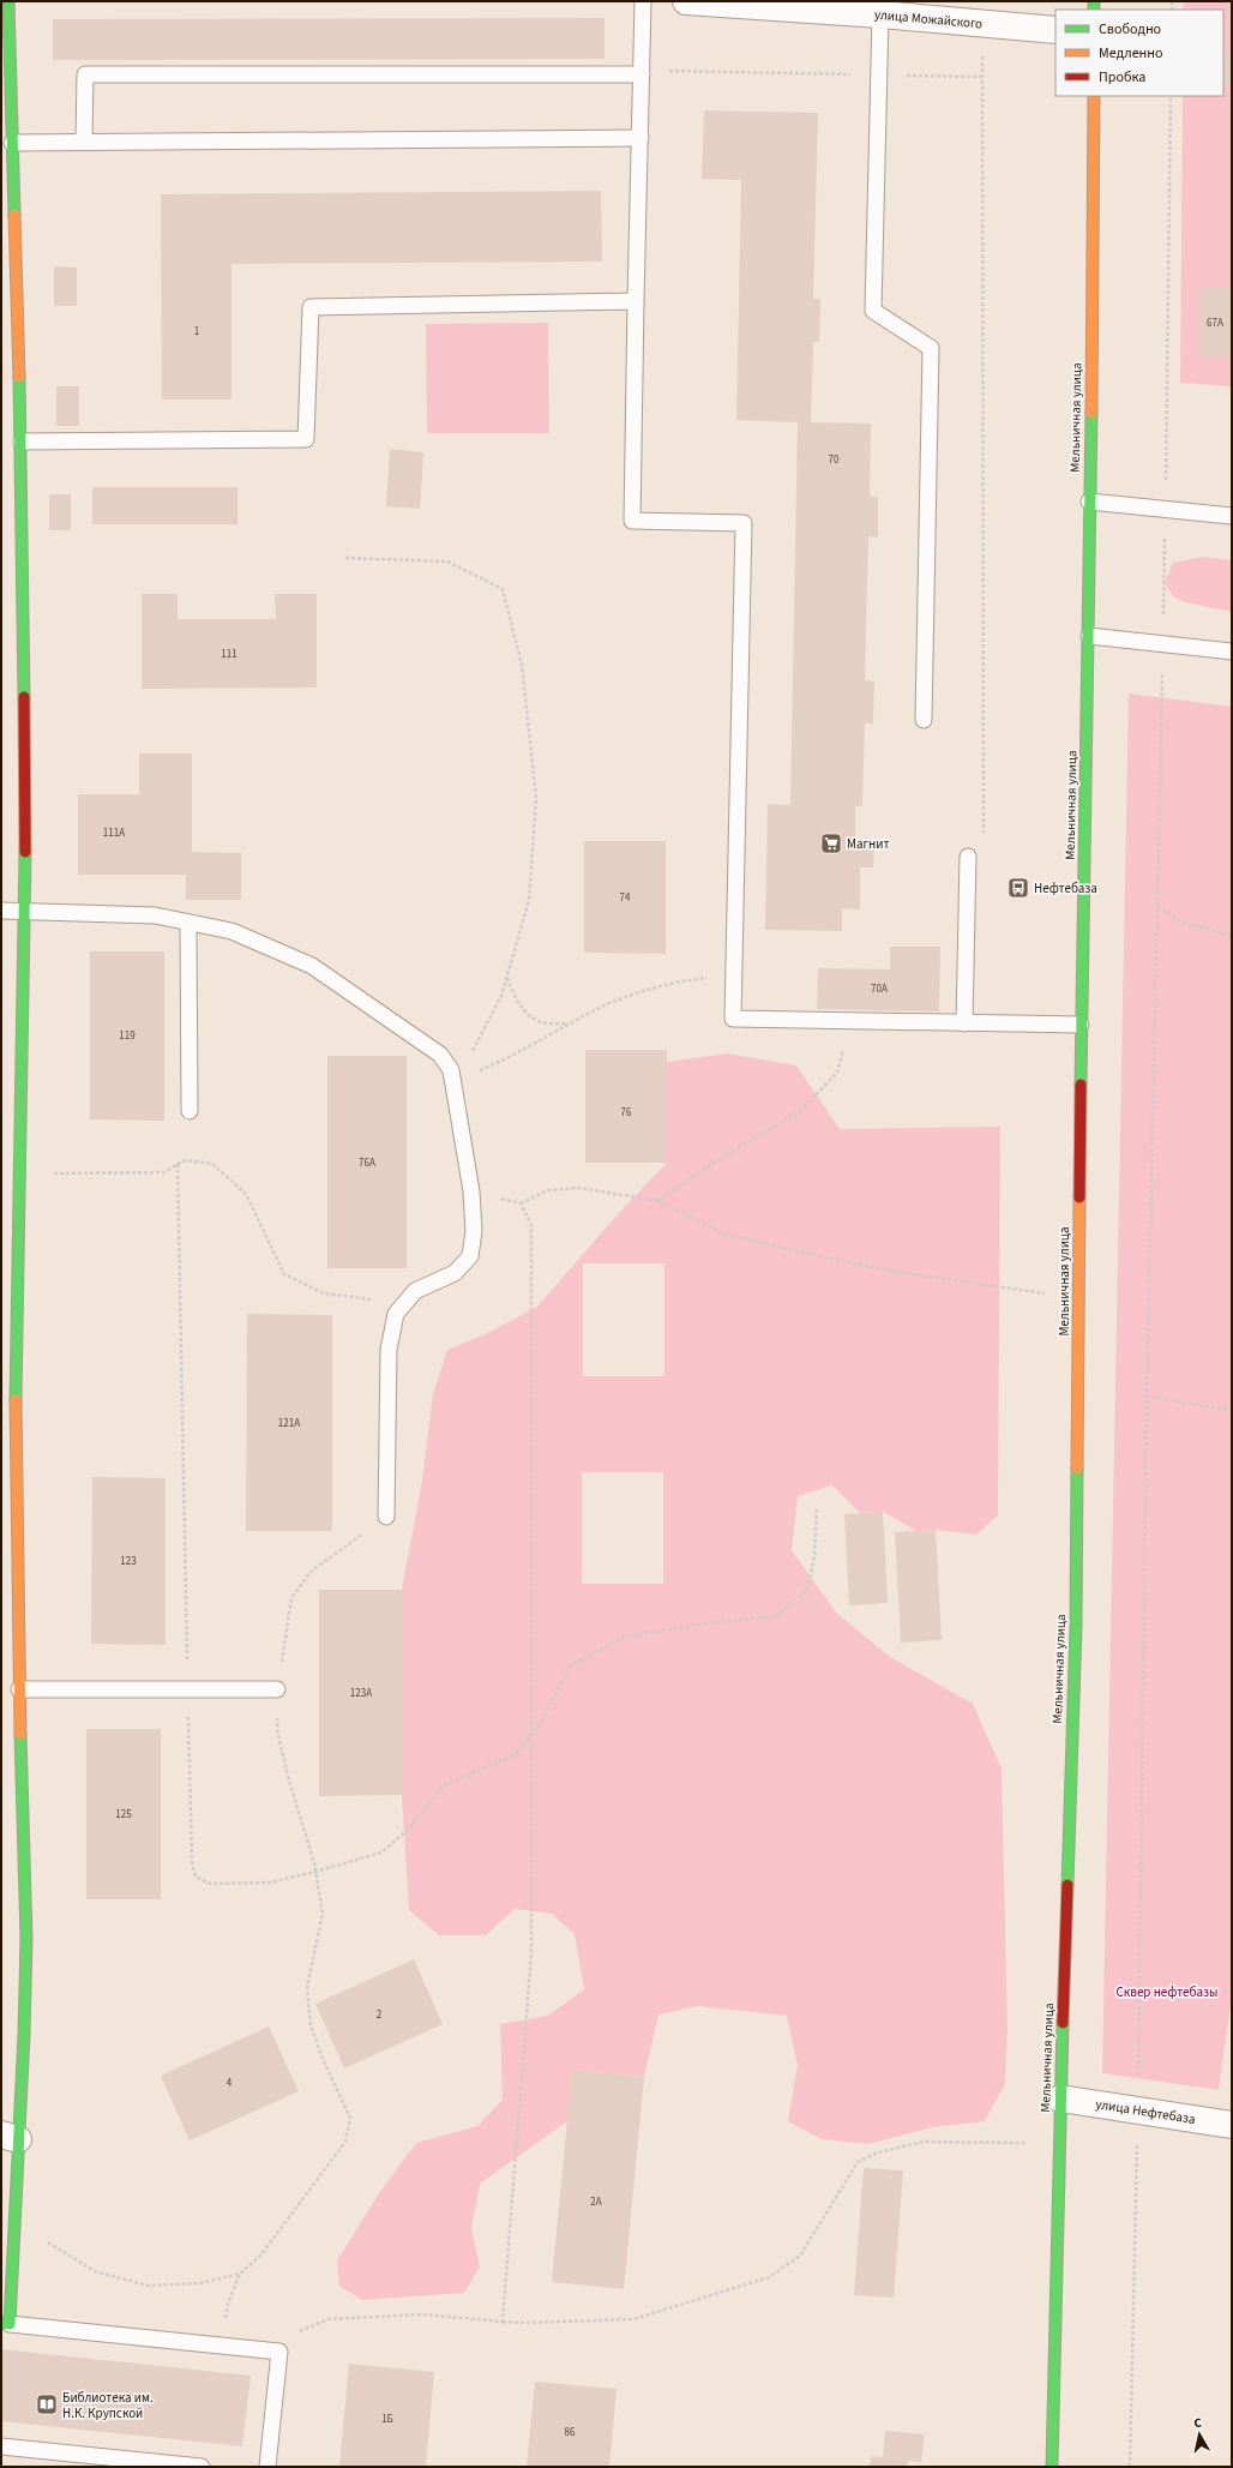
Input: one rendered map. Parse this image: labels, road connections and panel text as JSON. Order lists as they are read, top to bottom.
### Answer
{
  "streets": {
    "main road": ["Мельничная улица"],
    "street": ["улица Можайского", "улица Нефтебаза"]
  },
  "crossings": [
    ["Мельничная улица", "улица Нефтебаза"]
  ],
  "parks": ["Сквер нефтебазы"],
  "places": {
    "supermarket": ["Магнит"],
    "bus stop": ["Нефтебаза"],
    "library": ["Библиотека им. Н.К. Крупской"]
  },
  "house_numbers": [
    "67А",
    "1",
    "70",
    "111",
    "111А",
    "74",
    "70А",
    "119",
    "76",
    "76А",
    "121А",
    "123",
    "123А",
    "125",
    "2",
    "4",
    "2А",
    "1Б",
    "86"
  ],
  "legend": ["Свободно", "Медленно", "Пробка"],
  "north": "top"
}
